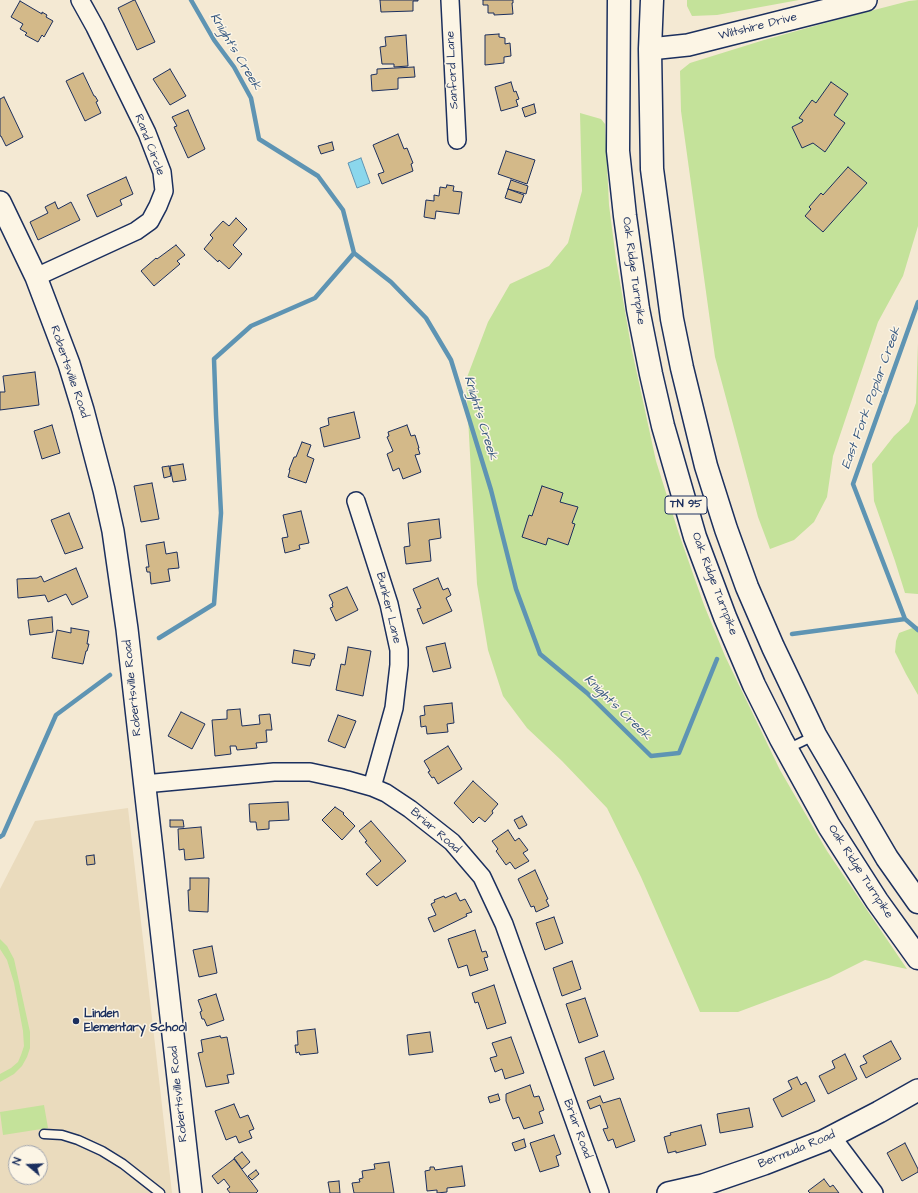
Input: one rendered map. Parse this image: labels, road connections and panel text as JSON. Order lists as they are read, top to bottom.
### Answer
{
  "streets": {
    "highway": ["Oak Ridge Turnpike", "TN 95"],
    "street": [
      "Wiltshire Drive",
      "Sanford Lane",
      "Rand Circle",
      "Robertsville Road",
      "Bunker Lane",
      "Briar Road",
      "Bermuda Road"
    ]
  },
  "crossings": [
    ["Wiltshire Drive", "TN 95"],
    ["Rand Circle", "Robertsville Road"],
    ["Robertsville Road", "Briar Road"],
    ["Bunker Lane", "Briar Road"]
  ],
  "water": ["Knight's Creek", "East Fork Poplar Creek"],
  "places": ["Linden Elementary School"],
  "north": "left"
}
